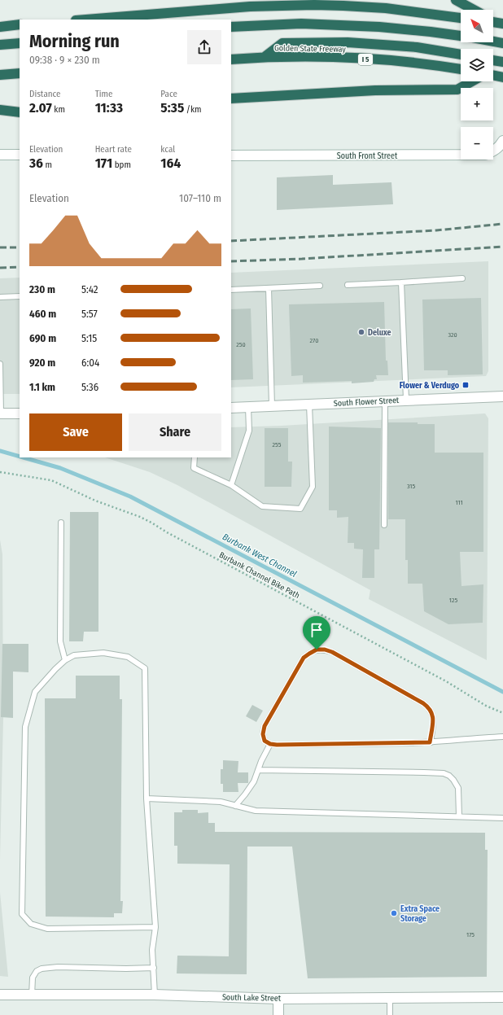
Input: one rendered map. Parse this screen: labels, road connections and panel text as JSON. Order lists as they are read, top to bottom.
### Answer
{
  "streets": {
    "highway": ["Golden State Freeway", "I 5"],
    "street": ["South Front Street", "South Flower Street", "South Lake Street"],
    "path": ["Burbank Channel Bike Path"]
  },
  "water": ["Burbank West Channel"],
  "places": {
    "other": ["Deluxe", "Extra Space Storage"],
    "transit": ["Flower & Verdugo"]
  },
  "house_numbers": [
    "320",
    "270",
    "250",
    "255",
    "315",
    "111",
    "125",
    "175"
  ],
  "north": "top left",
  "page": {
    "map_buttons": ["+", "−"],
    "heading": ["Morning run", "09:38 · 9 × 230 m"],
    "stats": [
      ["Distance", "2.07 km"],
      ["Time", "11:33"],
      ["Pace", "5:35 /km"],
      ["Elevation", "36 m"],
      ["Heart rate", "171 bpm"],
      ["kcal", "164"]
    ],
    "chart": ["Elevation", "107–110 m"],
    "list": [
      {
        "name": "230 m",
        "note": "5:42"
      },
      {
        "name": "460 m",
        "note": "5:57"
      },
      {
        "name": "690 m",
        "note": "5:15"
      },
      {
        "name": "920 m",
        "note": "6:04"
      },
      {
        "name": "1.1 km",
        "note": "5:36"
      }
    ],
    "buttons": ["Save", "Share"]
  }
}
